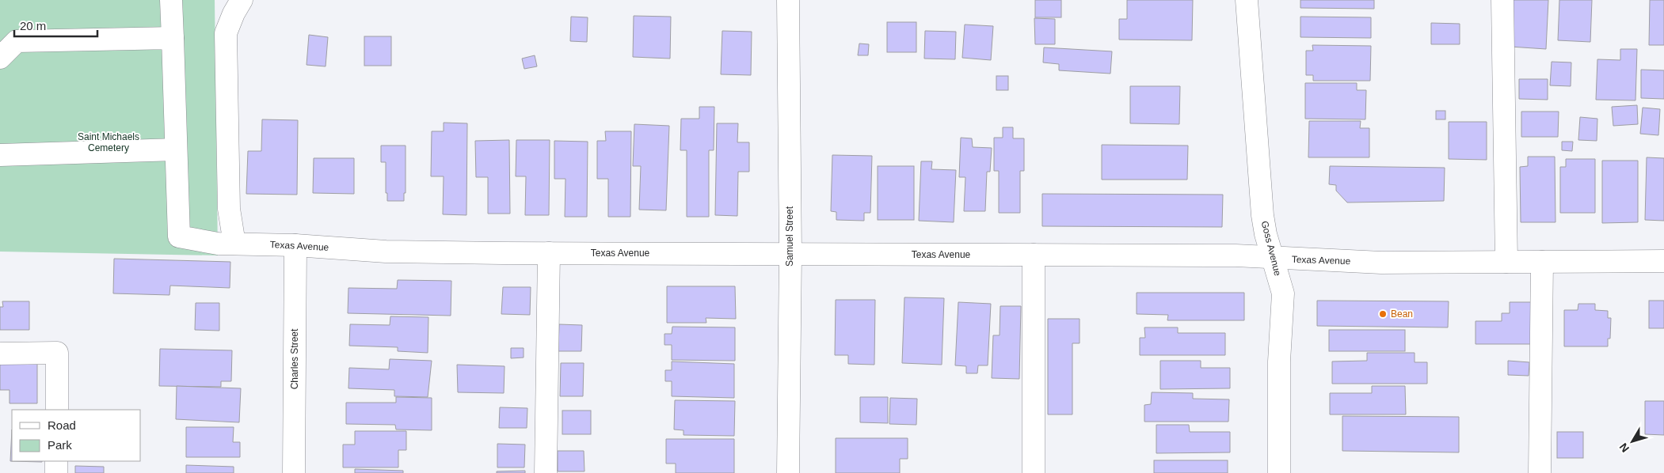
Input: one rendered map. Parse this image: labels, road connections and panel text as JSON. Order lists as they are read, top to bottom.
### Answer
{
  "streets": {
    "street": [
      "Samuel Street",
      "Texas Avenue",
      "Goss Avenue",
      "Charles Street"
    ]
  },
  "crossings": [
    ["Samuel Street", "Texas Avenue"],
    ["Texas Avenue", "Goss Avenue"],
    ["Texas Avenue", "Charles Street"]
  ],
  "parks": ["Saint Michaels Cemetery"],
  "places": ["Bean"],
  "legend": ["Road", "Park"],
  "scale_bar": "20 m",
  "north": "bottom left"
}
